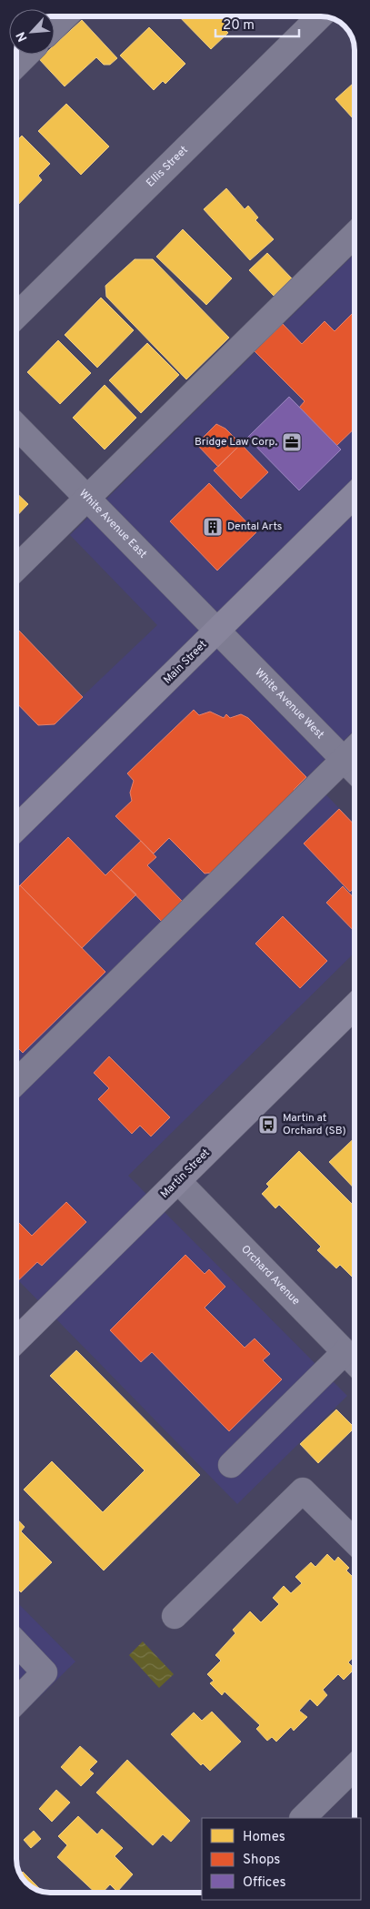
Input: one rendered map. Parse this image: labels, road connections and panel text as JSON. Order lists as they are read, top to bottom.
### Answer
{
  "streets": {
    "main road": ["Main Street", "Martin Street"],
    "street": [
      "Ellis Street",
      "White Avenue East",
      "White Avenue West",
      "Orchard Avenue"
    ]
  },
  "crossings": [
    ["White Avenue East", "Main Street"],
    ["White Avenue East", "White Avenue West"],
    ["Main Street", "White Avenue West"],
    ["Martin Street", "Orchard Avenue"]
  ],
  "places": {
    "office": ["Bridge Law Corp."],
    "building": ["Dental Arts"],
    "bus stop": ["Martin at Orchard (SB)"]
  },
  "legend": ["Homes", "Shops", "Offices"],
  "scale_bar": "20 m",
  "north": "bottom left"
}
